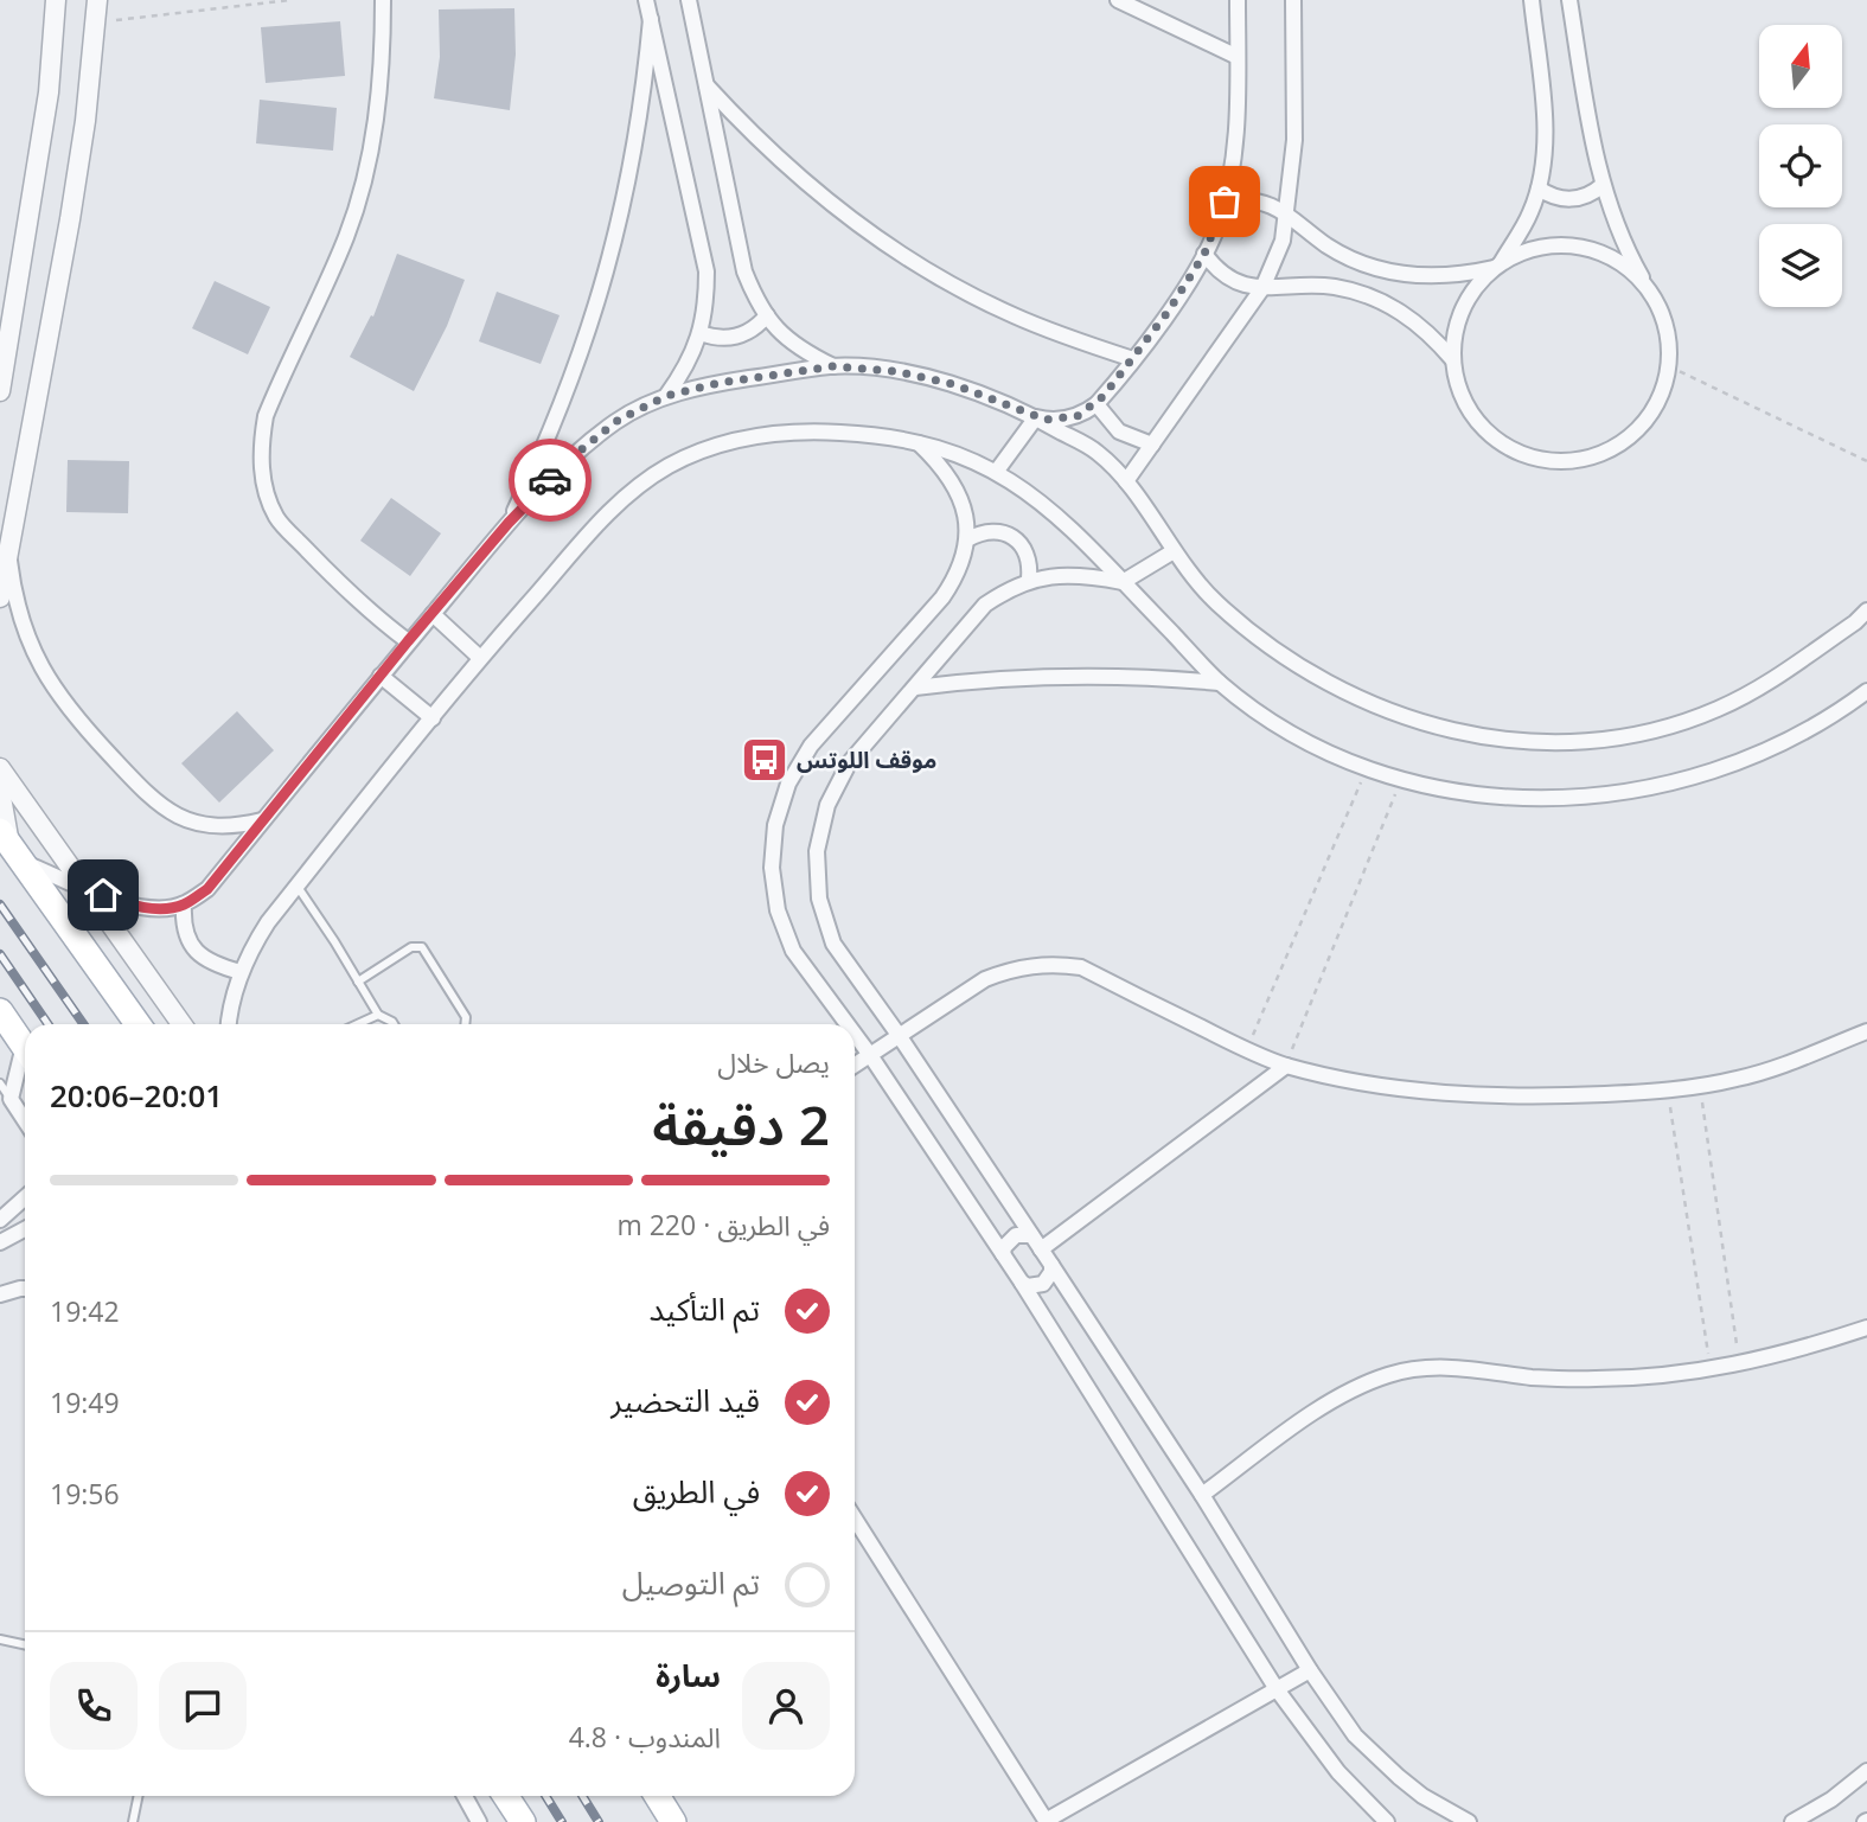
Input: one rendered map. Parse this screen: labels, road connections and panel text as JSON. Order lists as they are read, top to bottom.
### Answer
{
  "places": {
    "bus stop": ["موقف اللوتس"]
  },
  "north": "top",
  "page": {
    "heading": ["2 دقيقة", "يصل خلال", "20:01–20:06"],
    "panel": ["سارة", "المندوب · 4.8"],
    "bar": "في الطريق · 220 m",
    "list": [
      ["تم التأكيد", "19:42"],
      ["قيد التحضير", "19:49"],
      ["في الطريق", "19:56"],
      "تم التوصيل"
    ]
  }
}
